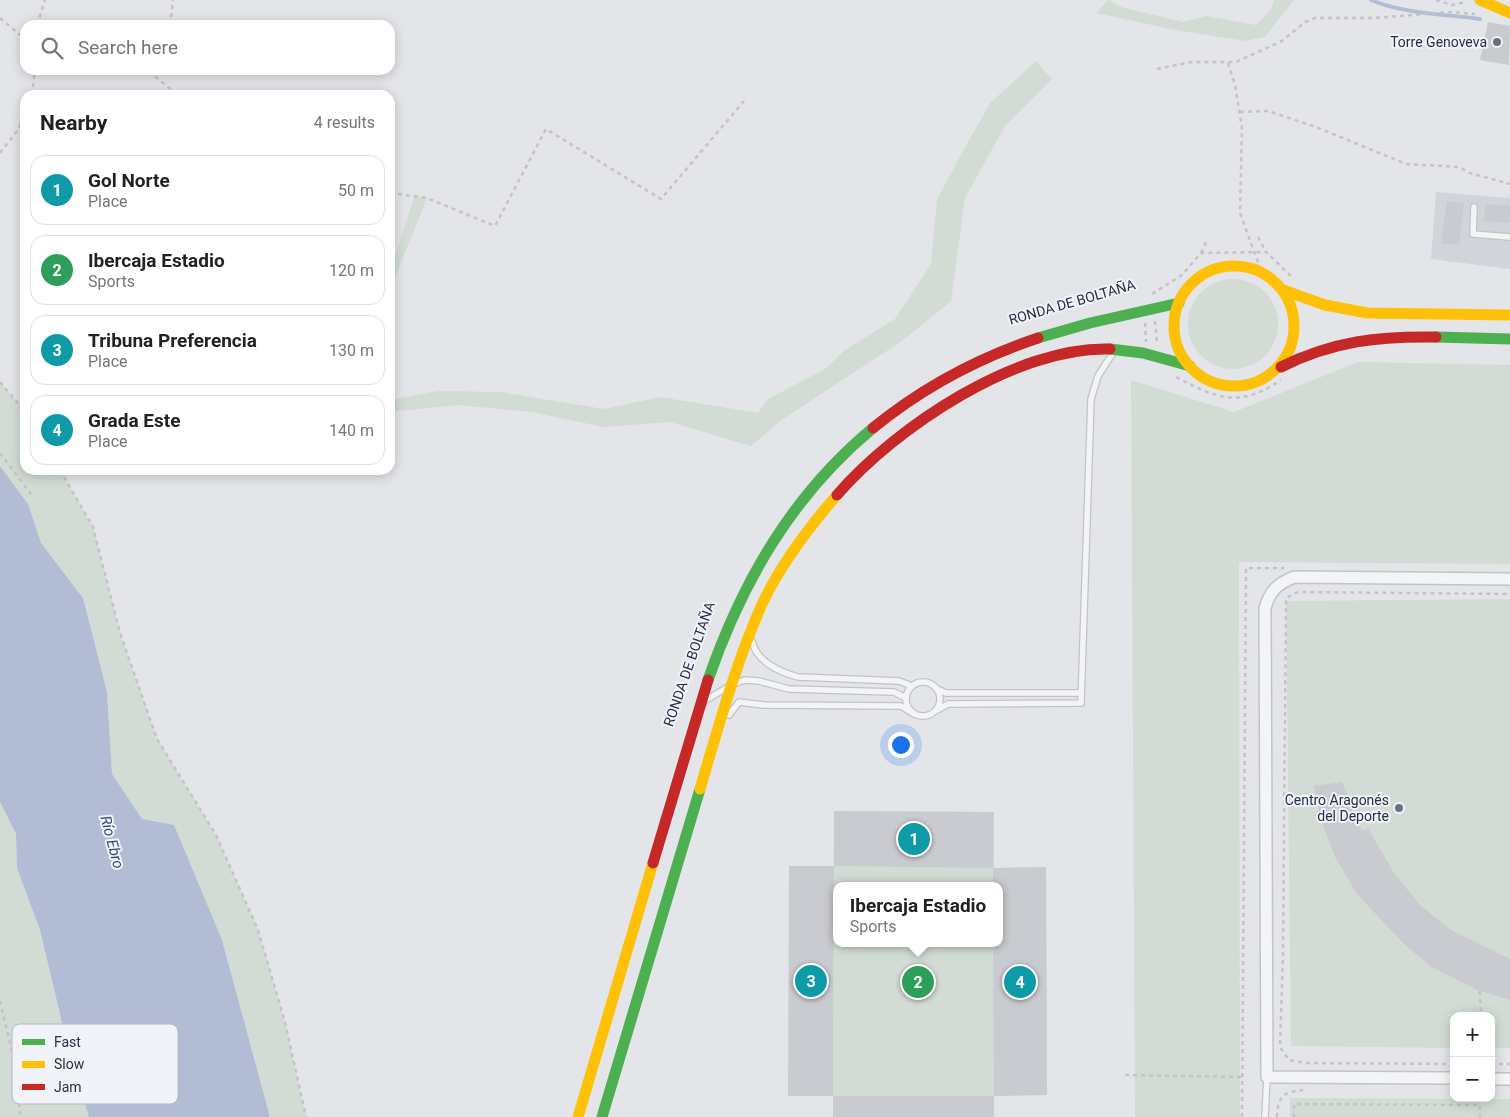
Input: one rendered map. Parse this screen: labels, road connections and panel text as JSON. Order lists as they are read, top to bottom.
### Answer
{
  "streets": {
    "main road": ["RONDA DE BOLTAÑA"]
  },
  "water": ["Río Ebro"],
  "places": ["Torre Genoveva", "Centro Aragonés del Deporte"],
  "legend": ["Fast", "Slow", "Jam"],
  "page": {
    "search": "Search here",
    "heading": ["Nearby", "4 results"],
    "list": [
      {
        "mark": "1",
        "name": "Gol Norte",
        "note": "Place",
        "value": "50 m"
      },
      {
        "mark": "2",
        "name": "Ibercaja Estadio",
        "note": "Sports",
        "value": "120 m"
      },
      {
        "mark": "3",
        "name": "Tribuna Preferencia",
        "note": "Place",
        "value": "130 m"
      },
      {
        "mark": "4",
        "name": "Grada Este",
        "note": "Place",
        "value": "140 m"
      }
    ],
    "pins": [
      "1",
      "3",
      "2",
      "4"
    ],
    "popup": ["Ibercaja Estadio", "Sports"],
    "map_buttons": ["+", "−"]
  }
}
